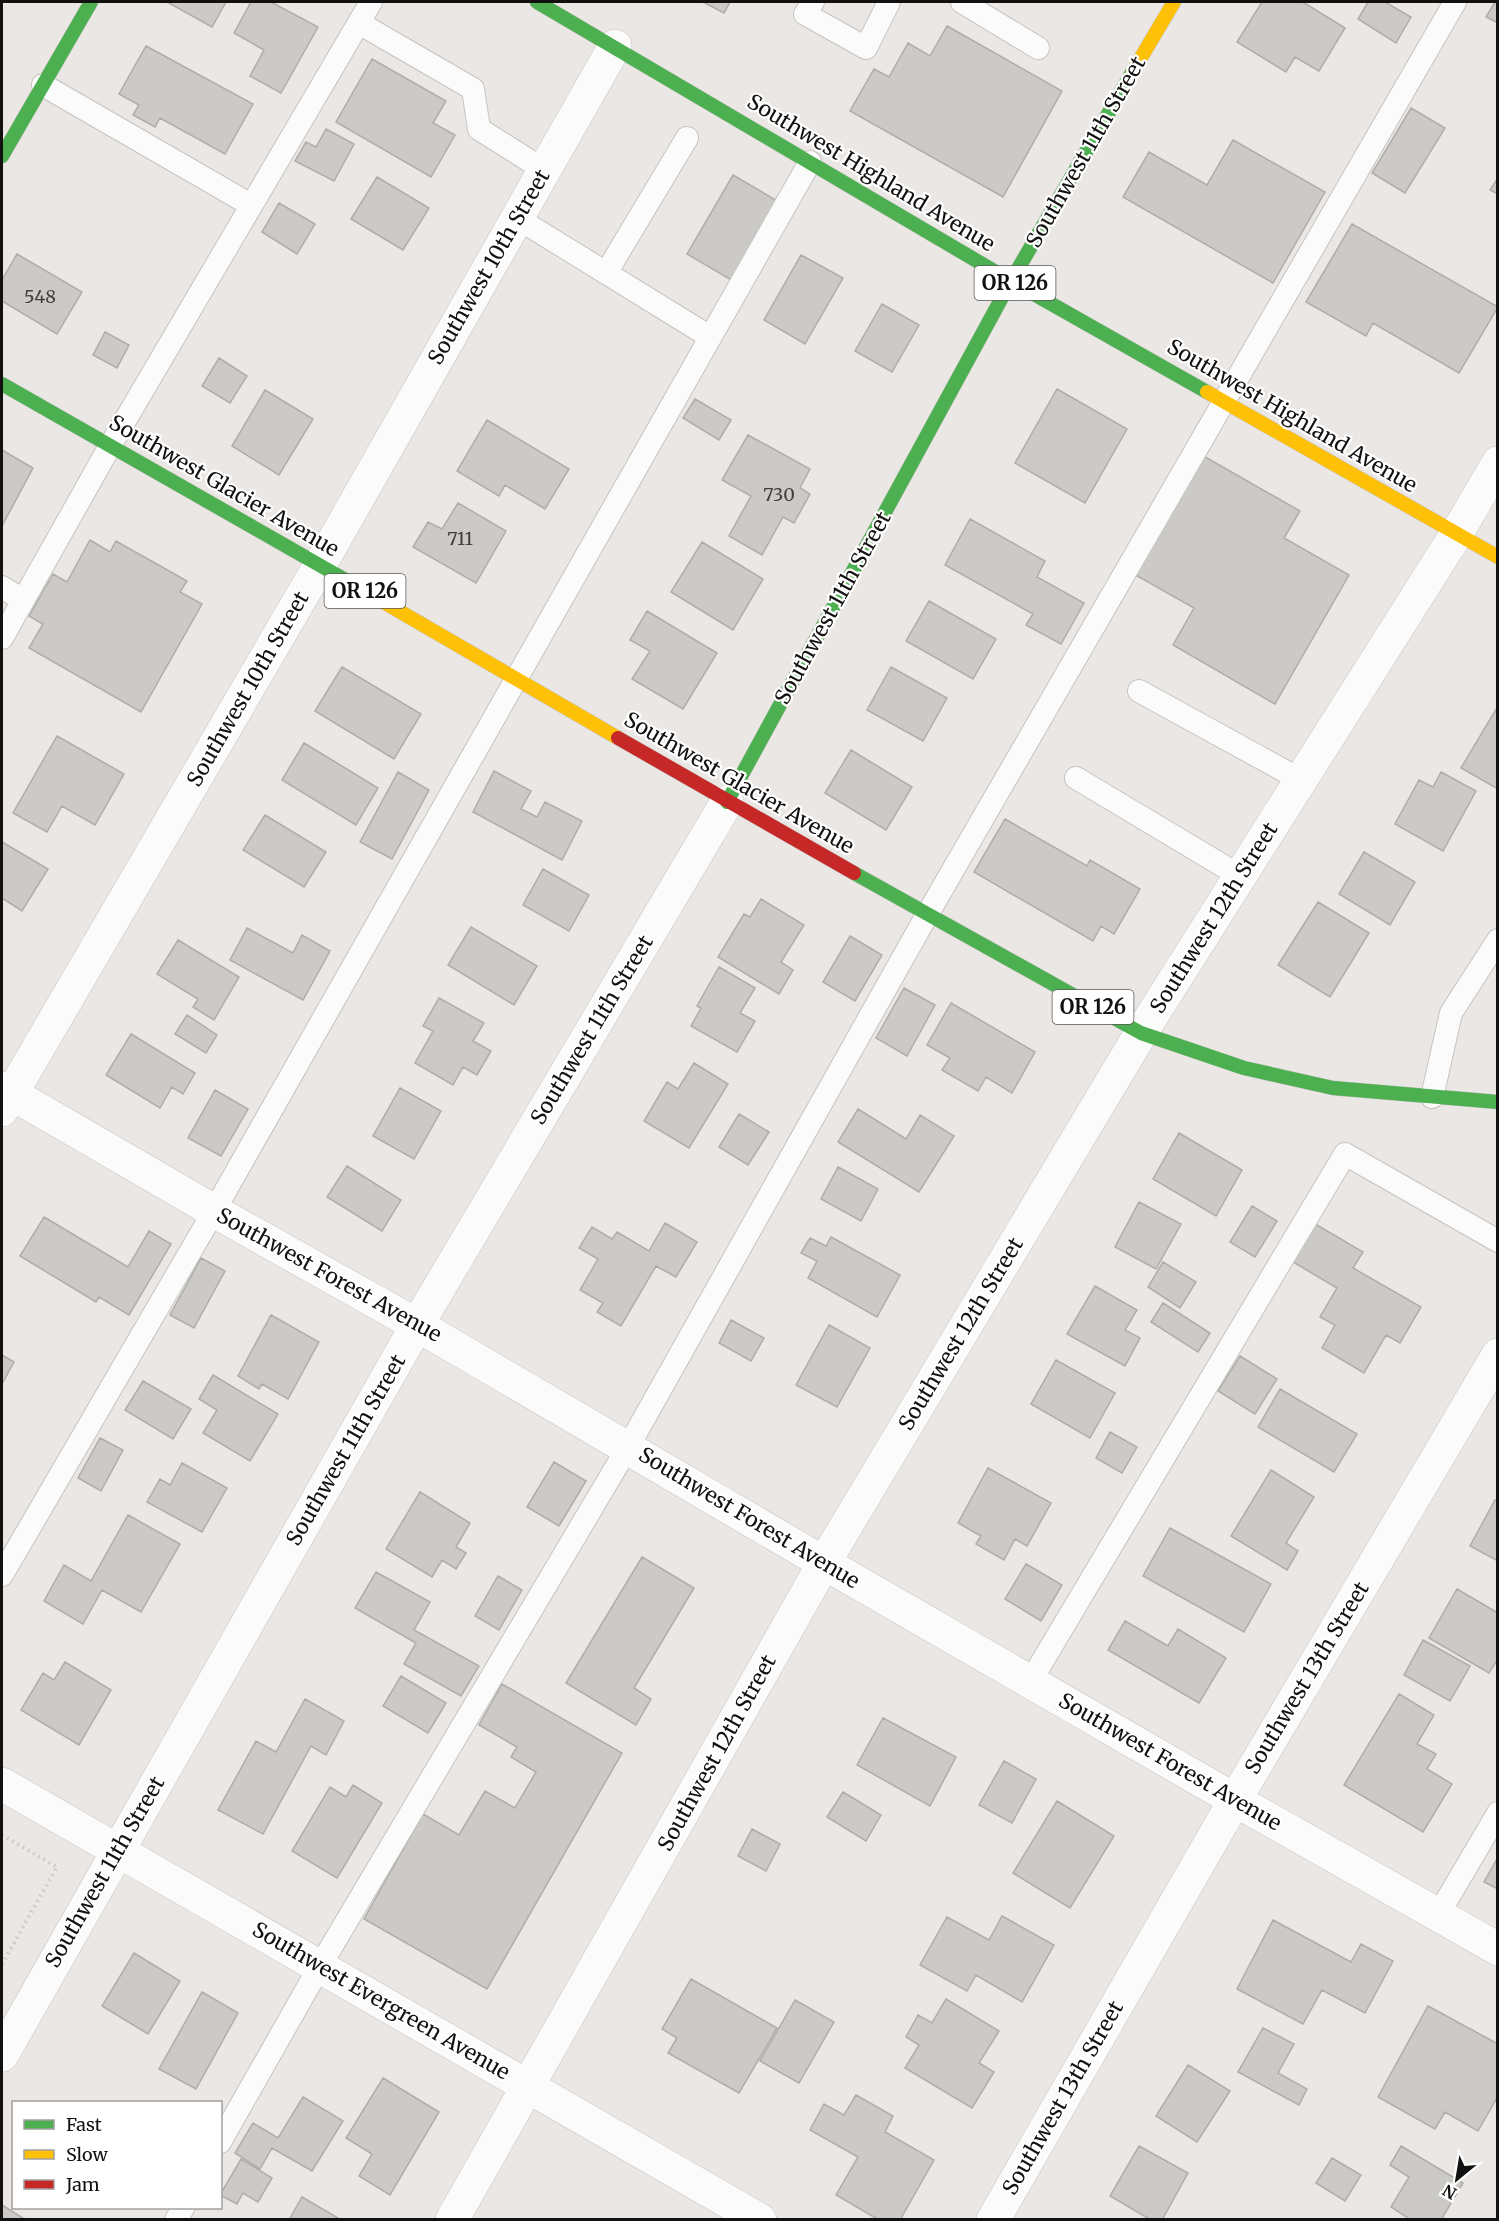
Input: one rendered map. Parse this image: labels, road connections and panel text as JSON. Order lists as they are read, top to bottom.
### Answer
{
  "streets": {
    "main road": [
      "Southwest 11th Street",
      "Southwest Highland Avenue",
      "OR 126",
      "Southwest Glacier Avenue"
    ],
    "street": [
      "Southwest 10th Street",
      "Southwest 12th Street",
      "Southwest Forest Avenue",
      "Southwest 13th Street",
      "Southwest Evergreen Avenue"
    ]
  },
  "crossings": [
    ["Southwest 11th Street", "Southwest Highland Avenue"],
    ["Southwest 11th Street", "Southwest Glacier Avenue"],
    ["Southwest 11th Street", "Southwest Forest Avenue"],
    ["Southwest 11th Street", "Southwest Evergreen Avenue"],
    ["Southwest Highland Avenue", "Southwest 10th Street"],
    ["Southwest Highland Avenue", "Southwest 12th Street"],
    ["Southwest 10th Street", "Southwest Glacier Avenue"],
    ["Southwest 10th Street", "Southwest Forest Avenue"],
    ["Southwest Glacier Avenue", "Southwest 12th Street"],
    ["Southwest 12th Street", "Southwest Forest Avenue"],
    ["Southwest 12th Street", "Southwest Evergreen Avenue"],
    ["Southwest Forest Avenue", "Southwest 13th Street"]
  ],
  "house_numbers": ["548", "730", "711"],
  "legend": ["Fast", "Slow", "Jam"],
  "north": "bottom left"
}
